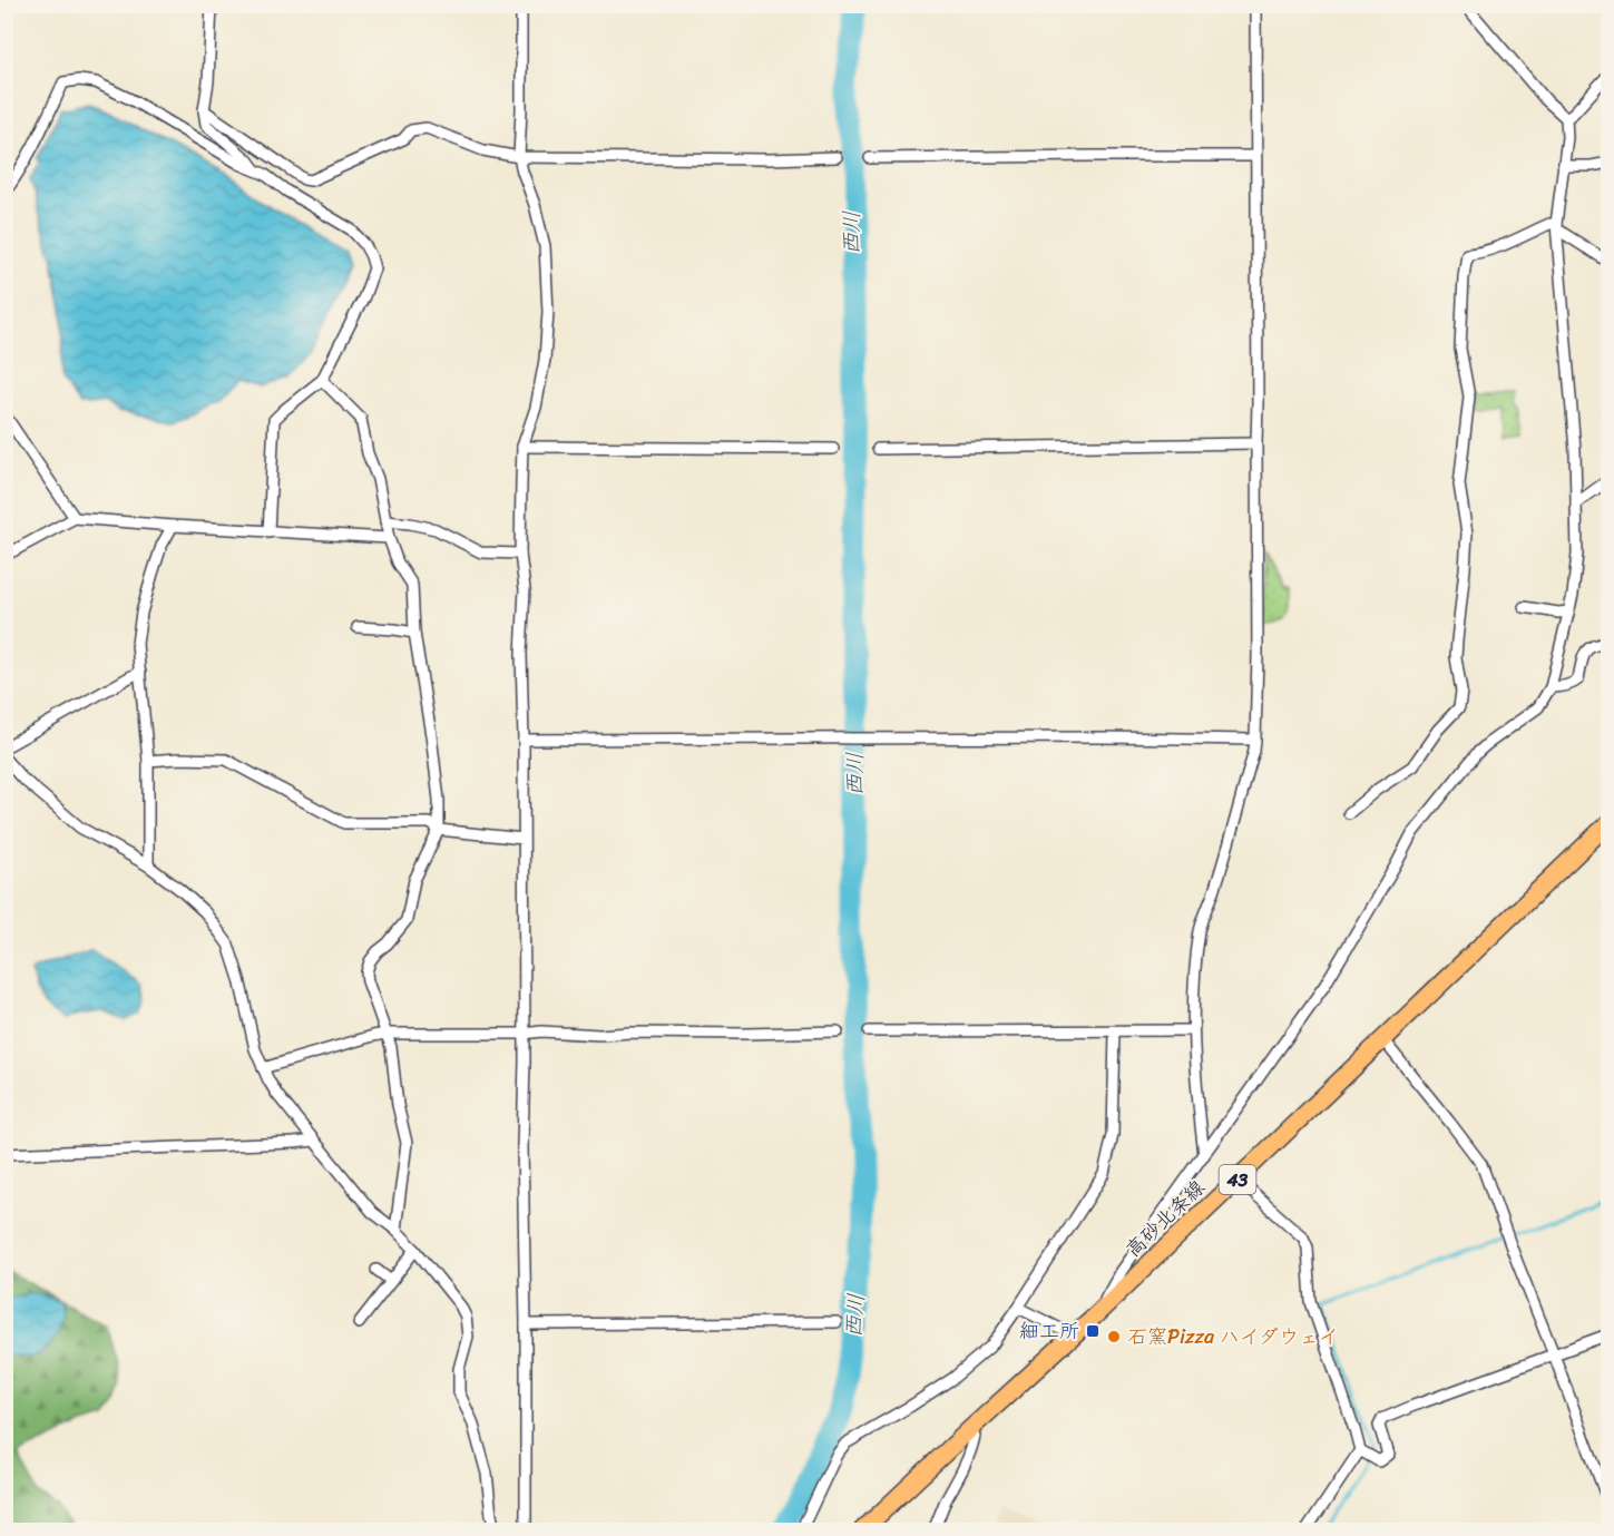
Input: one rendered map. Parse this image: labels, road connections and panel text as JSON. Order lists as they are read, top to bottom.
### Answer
{
  "streets": {
    "main road": ["43", "高砂北条線"]
  },
  "water": ["西川"],
  "places": {
    "transit": ["細工所"],
    "other": ["石窯Pizza ハイダウェイ"]
  }
}
